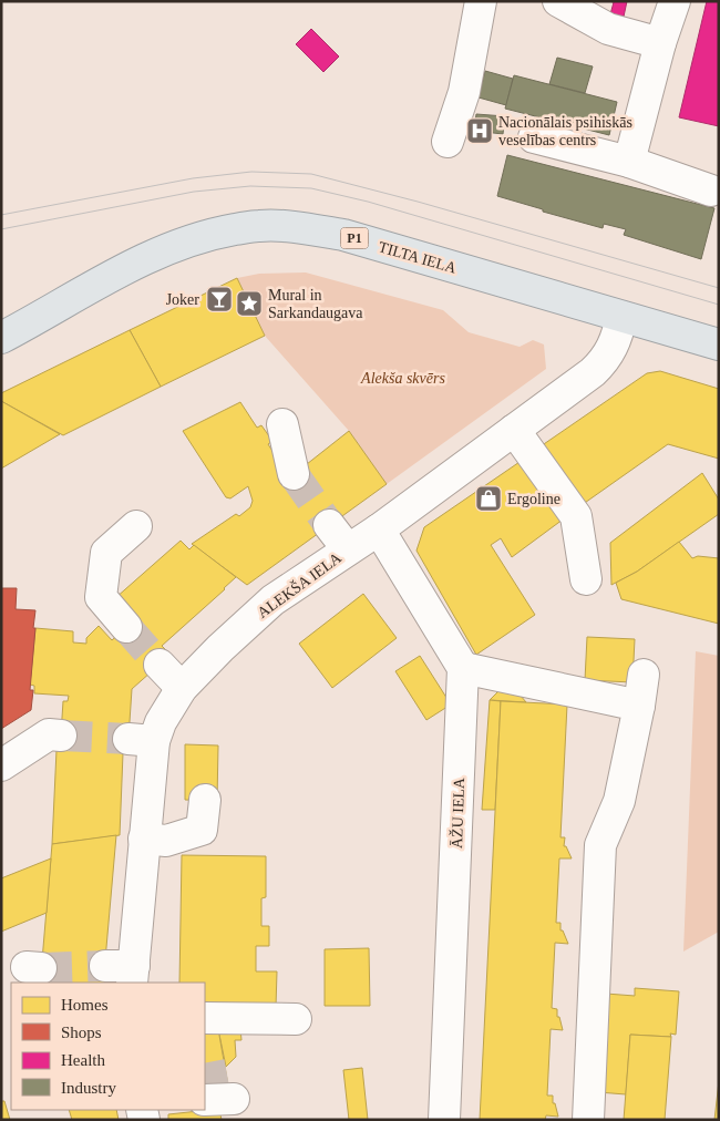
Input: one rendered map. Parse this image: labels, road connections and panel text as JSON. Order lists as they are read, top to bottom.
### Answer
{
  "streets": {
    "main road": ["P1", "TILTA IELA"],
    "street": ["ALEKŠA IELA", "ĀŽU IELA"]
  },
  "crossings": [
    ["TILTA IELA", "ALEKŠA IELA"]
  ],
  "parks": ["Alekša skvērs"],
  "places": {
    "hospital": ["Nacionālais psihiskās veselības centrs"],
    "bar": ["Joker"],
    "place": ["Mural in Sarkandaugava"],
    "shop": ["Ergoline"]
  },
  "legend": [
    "Homes",
    "Shops",
    "Health",
    "Industry"
  ]
}
